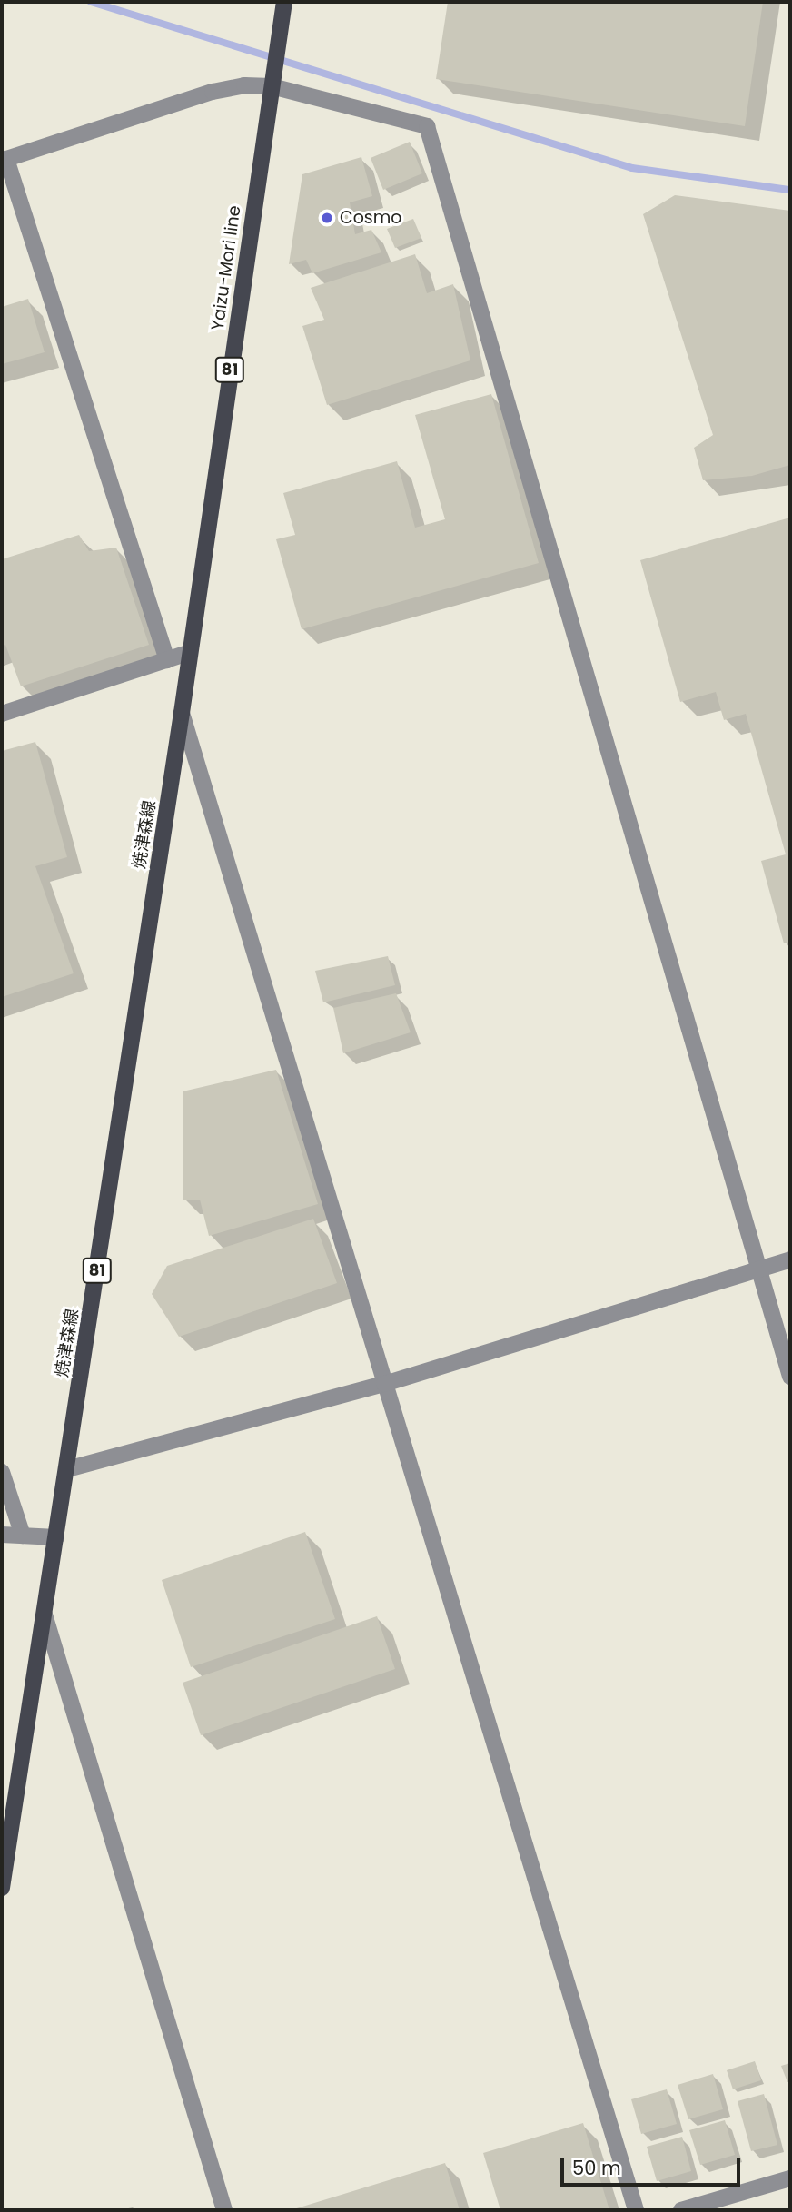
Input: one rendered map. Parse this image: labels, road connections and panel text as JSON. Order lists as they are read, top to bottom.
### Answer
{
  "streets": {
    "main road": ["Yaizu-Mori line", "81", "焼津森線"]
  },
  "crossings": [
    ["Yaizu-Mori line", "焼津森線"]
  ],
  "places": ["Cosmo"],
  "scale_bar": "50 m"
}
